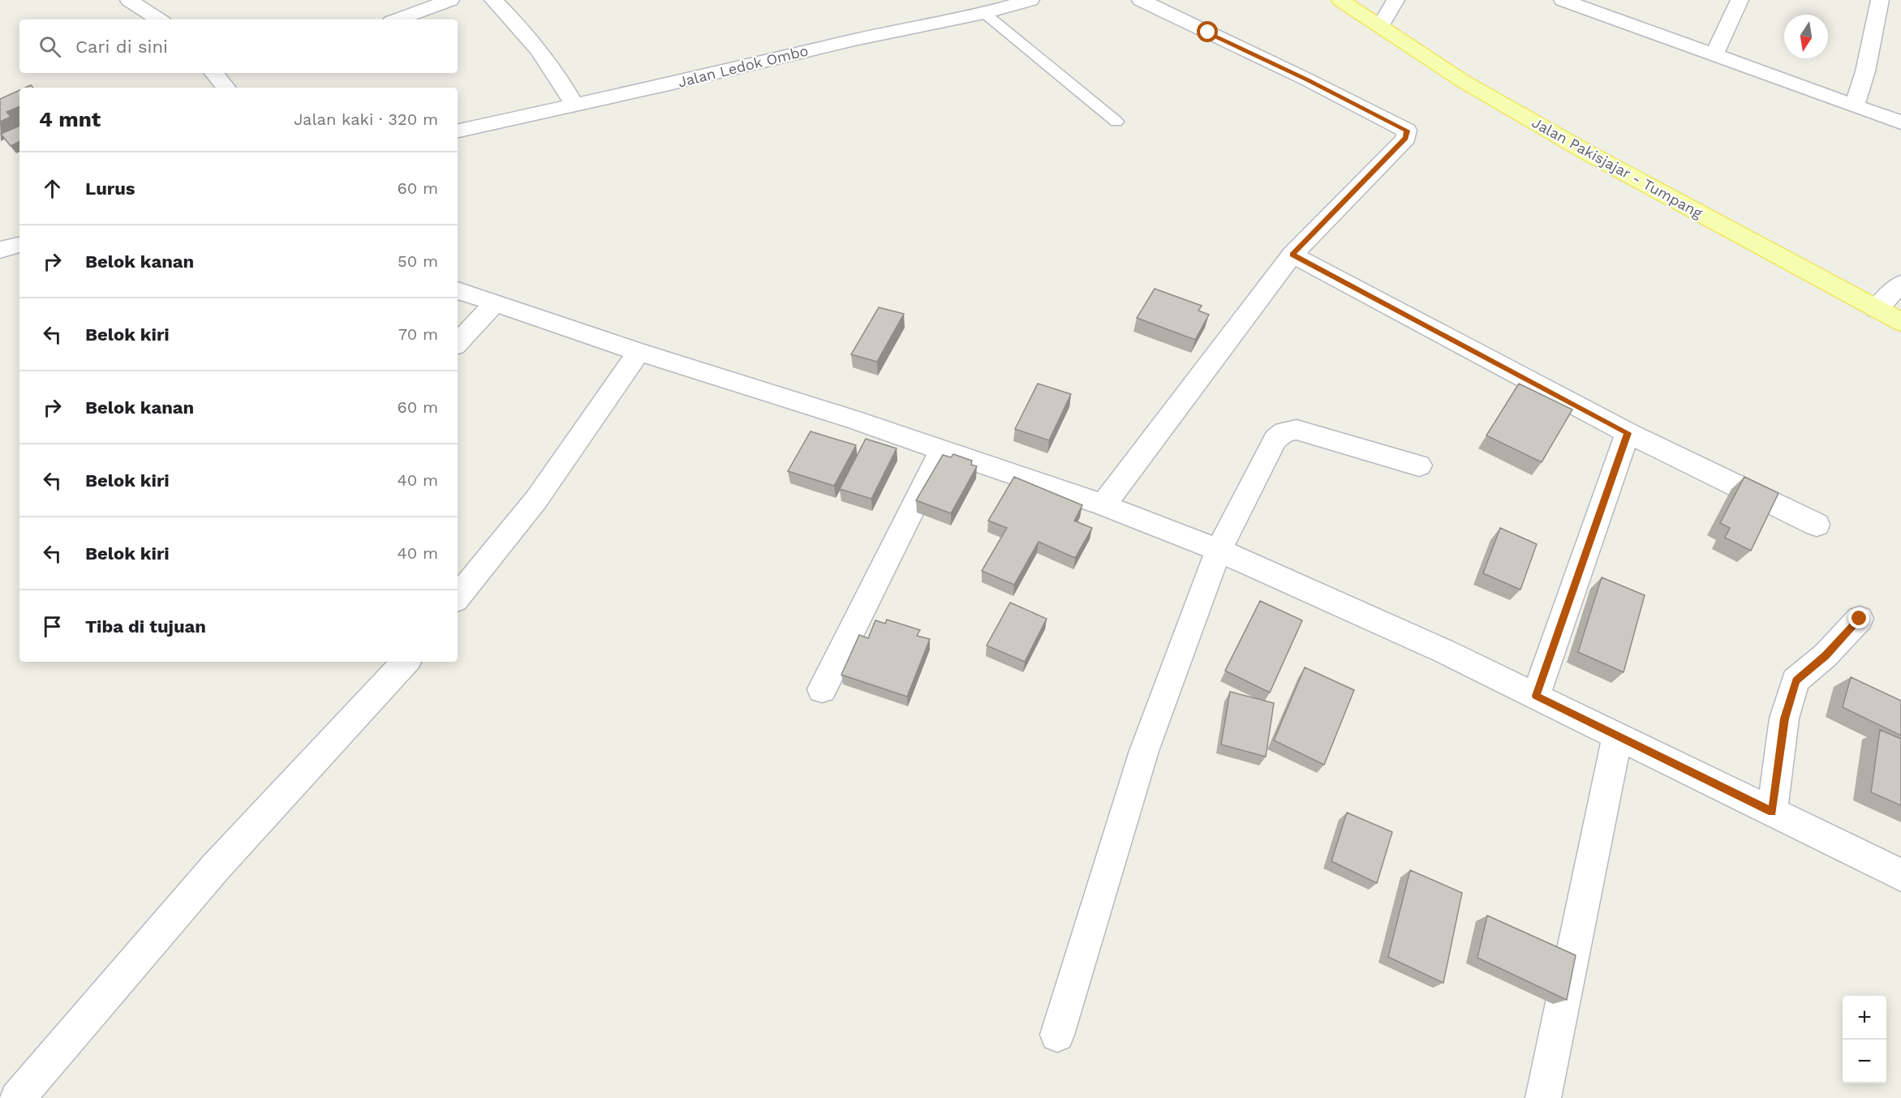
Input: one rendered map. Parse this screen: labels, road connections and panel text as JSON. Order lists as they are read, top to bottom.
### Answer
{
  "streets": {
    "main road": ["Jalan Pakisjajar - Tumpang"],
    "street": ["Jalan Ledok Ombo"]
  },
  "north": "bottom",
  "page": {
    "search": "Cari di sini",
    "heading": ["4 mnt", "Jalan kaki · 320 m"],
    "list": [
      ["Lurus", "60 m"],
      ["Belok kanan", "50 m"],
      ["Belok kiri", "70 m"],
      ["Belok kanan", "60 m"],
      ["Belok kiri", "40 m"],
      ["Belok kiri", "40 m"],
      "Tiba di tujuan"
    ],
    "map_buttons": ["+", "−"]
  }
}
